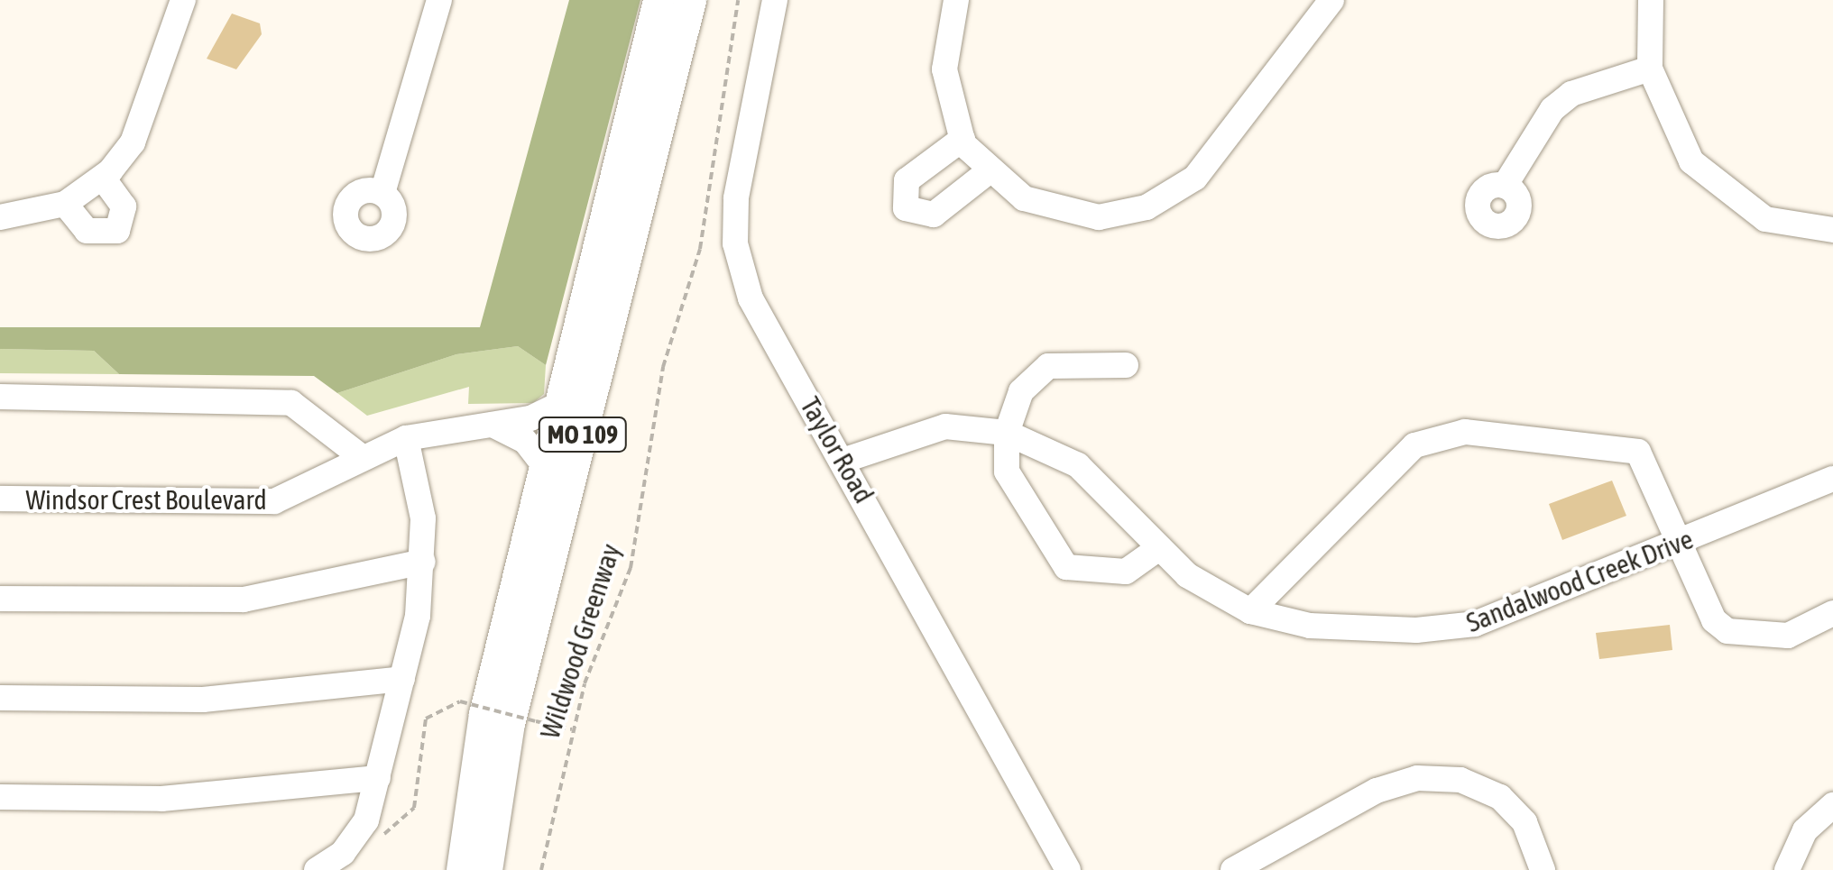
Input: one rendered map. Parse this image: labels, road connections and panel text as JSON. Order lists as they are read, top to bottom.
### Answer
{
  "streets": {
    "main road": ["MO 109"],
    "street": ["Taylor Road", "Windsor Crest Boulevard", "Sandalwood Creek Drive"],
    "path": ["Wildwood Greenway"]
  },
  "crossings": [
    ["MO 109", "Windsor Crest Boulevard"],
    ["Taylor Road", "Sandalwood Creek Drive"]
  ]
}
